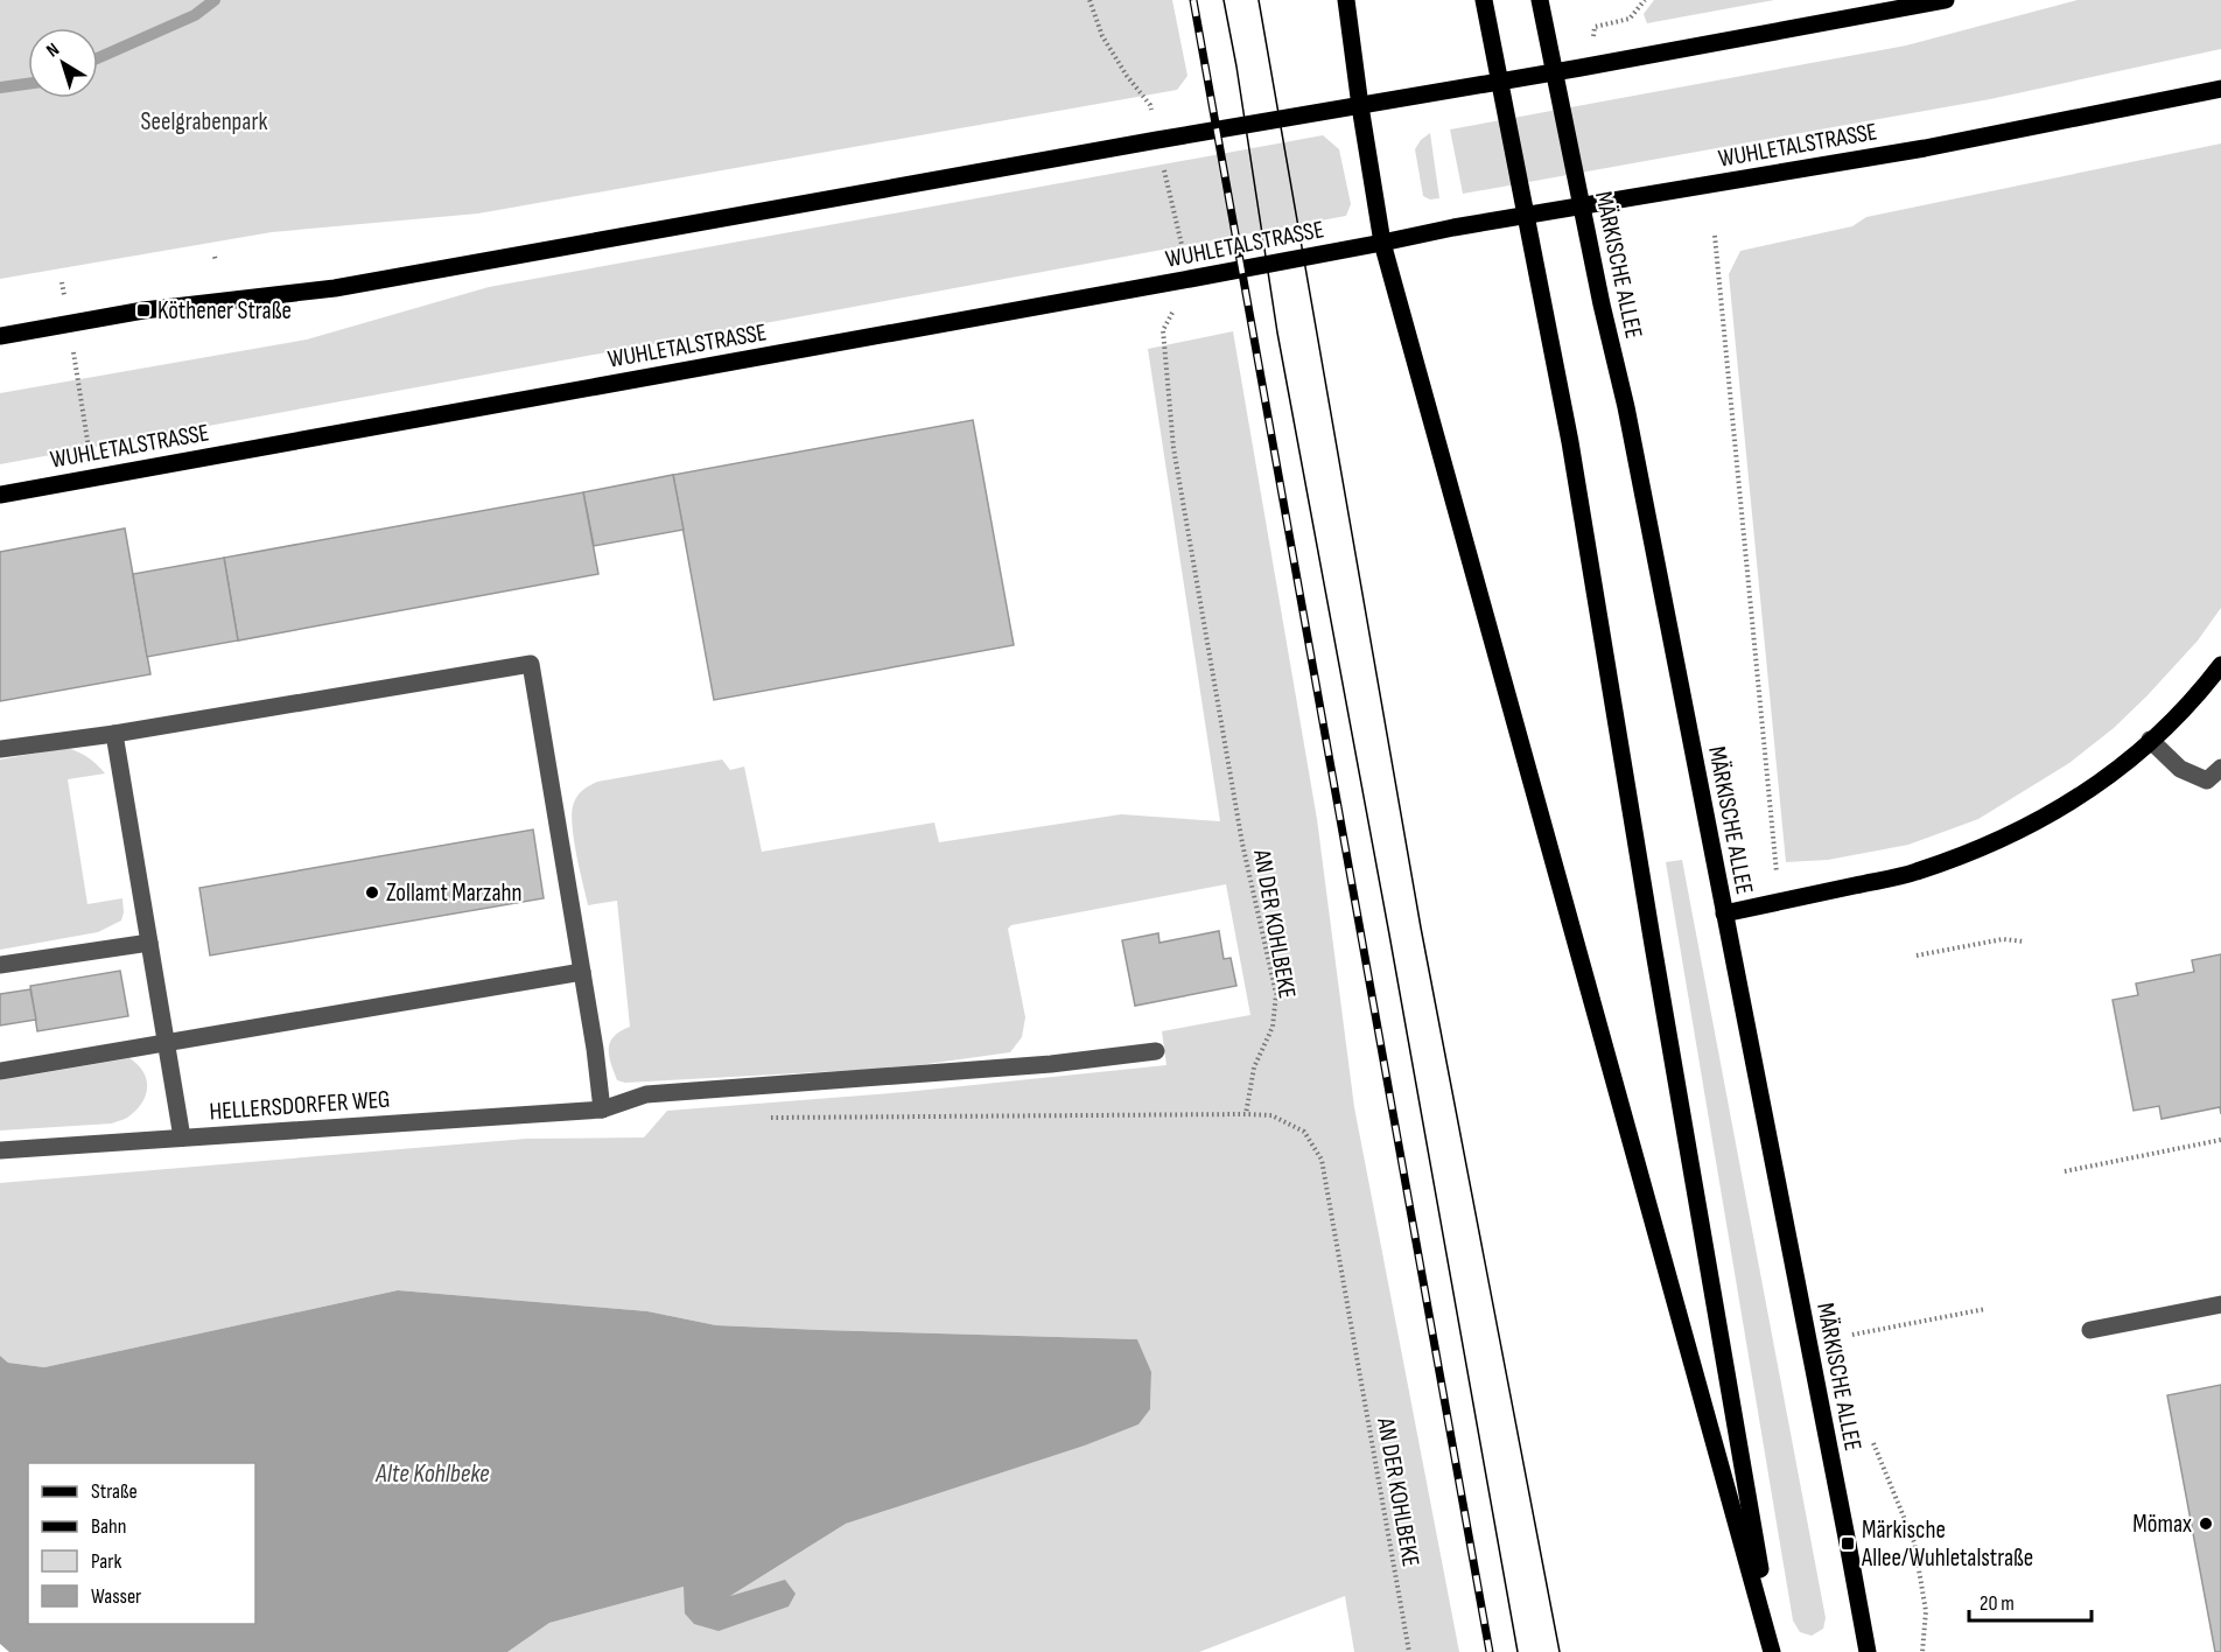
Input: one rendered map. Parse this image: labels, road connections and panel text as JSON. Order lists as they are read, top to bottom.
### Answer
{
  "streets": {
    "main road": ["WUHLETALSTRASSE", "MÄRKISCHE ALLEE"],
    "street": ["HELLERSDORFER WEG"],
    "path": ["AN DER KOHLBEKE"]
  },
  "crossings": [
    ["WUHLETALSTRASSE", "AN DER KOHLBEKE"]
  ],
  "water": ["Alte Kohlbeke"],
  "parks": ["Seelgrabenpark"],
  "places": {
    "transit": ["Köthener Straße", "Märkische Allee/Wuhletalstraße"],
    "other": ["Zollamt Marzahn", "Mömax"]
  },
  "legend": [
    "Straße",
    "Bahn",
    "Park",
    "Wasser"
  ],
  "scale_bar": "20 m",
  "north": "top left"
}
